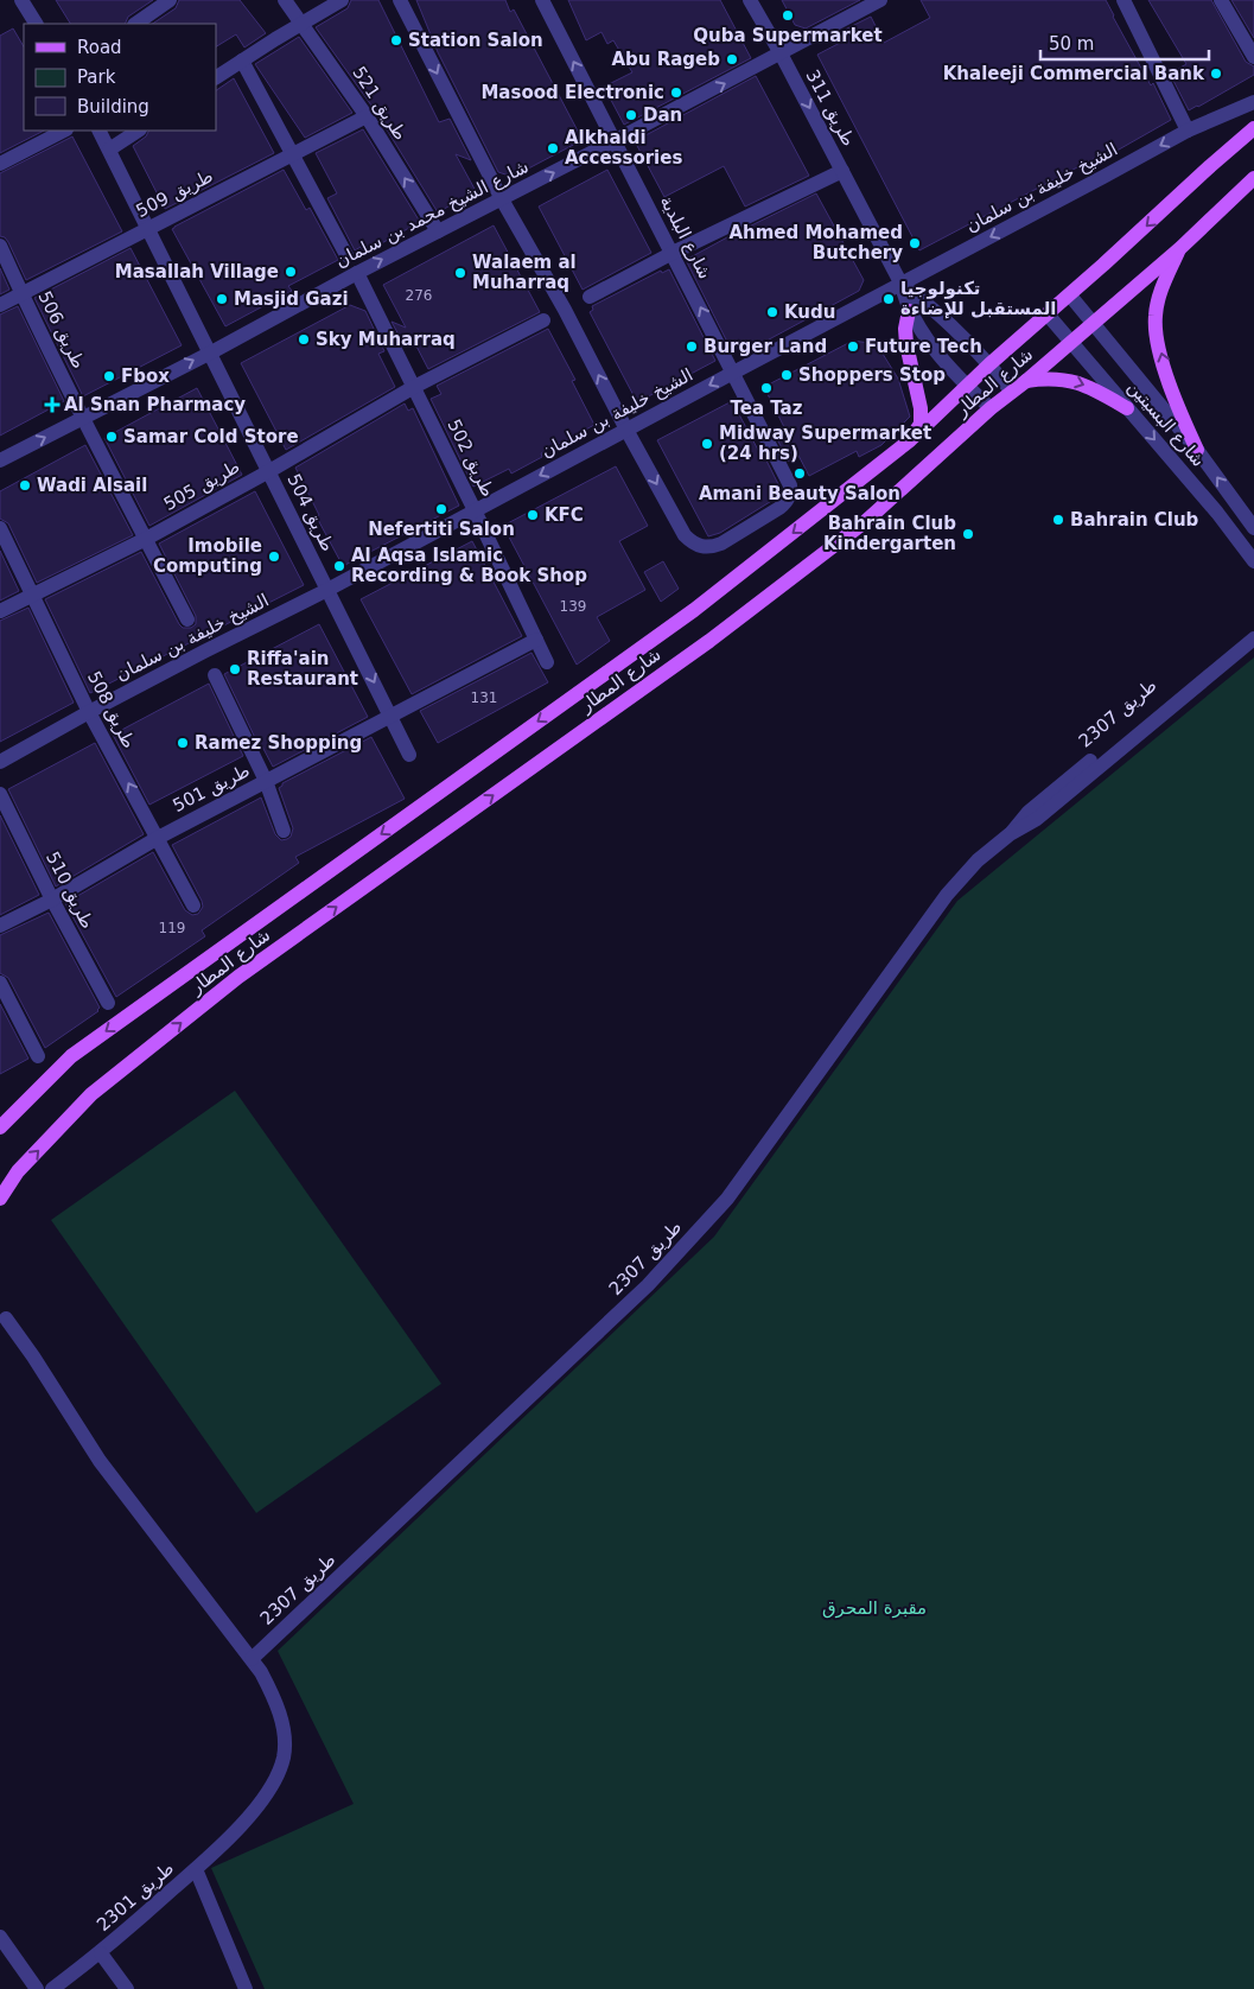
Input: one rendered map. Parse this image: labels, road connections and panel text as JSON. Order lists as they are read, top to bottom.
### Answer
{
  "streets": {
    "main road": ["شارع المطار"],
    "street": [
      "طريق 521",
      "طريق 311",
      "الشيخ خليفة بن سلمان",
      "طريق 509",
      "شارع الشيخ محمد بن سلمان",
      "شارع البلدية",
      "طريق 506",
      "شارع البسيتين",
      "طريق 502",
      "طريق 505",
      "طريق 504",
      "طريق 508",
      "طريق 2307",
      "طريق 501",
      "طريق 510",
      "طريق 2301"
    ]
  },
  "crossings": [
    ["طريق 521", "طريق 509"],
    ["طريق 521", "شارع الشيخ محمد بن سلمان"],
    ["طريق 311", "الشيخ خليفة بن سلمان"],
    ["طريق 311", "شارع الشيخ محمد بن سلمان"],
    ["طريق 311", "شارع البلدية"],
    ["طريق 311", "شارع المطار"],
    ["الشيخ خليفة بن سلمان", "شارع البلدية"],
    ["الشيخ خليفة بن سلمان", "طريق 502"],
    ["الشيخ خليفة بن سلمان", "طريق 504"],
    ["الشيخ خليفة بن سلمان", "طريق 508"],
    ["طريق 509", "طريق 506"],
    ["طريق 509", "طريق 504"],
    ["شارع الشيخ محمد بن سلمان", "شارع البلدية"],
    ["شارع الشيخ محمد بن سلمان", "طريق 506"],
    ["شارع الشيخ محمد بن سلمان", "طريق 502"],
    ["شارع الشيخ محمد بن سلمان", "طريق 504"],
    ["طريق 506", "طريق 505"],
    ["شارع المطار", "شارع البسيتين"],
    ["طريق 502", "طريق 505"],
    ["طريق 502", "طريق 501"],
    ["طريق 505", "طريق 504"],
    ["طريق 505", "طريق 508"],
    ["طريق 504", "طريق 501"],
    ["طريق 508", "طريق 501"],
    ["طريق 501", "طريق 510"]
  ],
  "one_way": ["الشيخ خليفة بن سلمان", "شارع الشيخ محمد بن سلمان"],
  "parks": ["مقبرة المحرق"],
  "places": {
    "other": [
      "Quba Supermarket",
      "Station Salon",
      "Abu Rageb",
      "Khaleeji Commercial Bank",
      "Masood Electronic",
      "Dan",
      "Alkhaldi Accessories",
      "Ahmed Mohamed Butchery",
      "Masallah Village",
      "Walaem al Muharraq",
      "Masjid Gazi",
      "تكنولوجيا المستقبل للإضاءة",
      "Kudu",
      "Sky Muharraq",
      "Burger Land",
      "Future Tech",
      "Shoppers Stop",
      "Fbox",
      "Tea Taz",
      "Samar Cold Store",
      "Midway Supermarket (24 hrs)",
      "Amani Beauty Salon",
      "Wadi Alsail",
      "Nefertiti Salon",
      "KFC",
      "Bahrain Club",
      "Bahrain Club Kindergarten",
      "Imobile Computing",
      "Al Aqsa Islamic Recording & Book Shop",
      "Riffa'ain Restaurant",
      "Ramez Shopping"
    ],
    "health": ["Al Snan Pharmacy"]
  },
  "house_numbers": [
    "276",
    "139",
    "131",
    "119"
  ],
  "legend": ["Road", "Park", "Building"],
  "scale_bar": "50 m"
}
